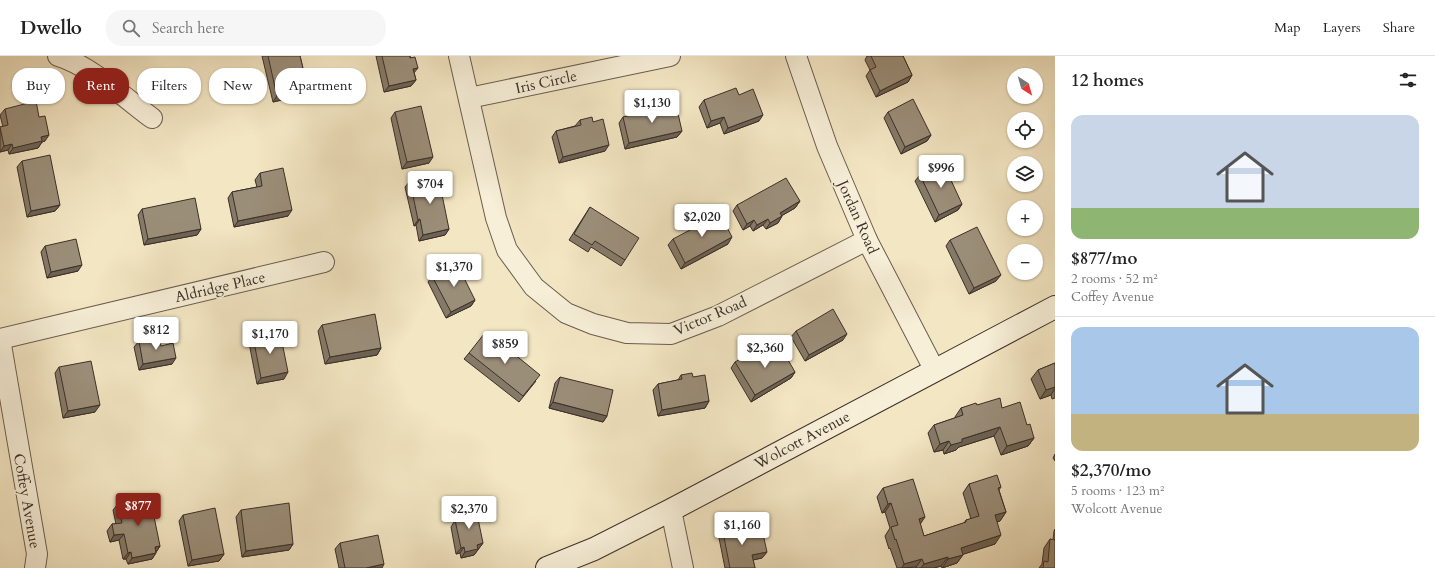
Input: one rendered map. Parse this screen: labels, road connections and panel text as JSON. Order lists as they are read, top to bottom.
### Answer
{
  "streets": {
    "main road": ["Wolcott Avenue"],
    "street": [
      "Iris Circle",
      "Jordan Road",
      "Aldridge Place",
      "Victor Road",
      "Coffey Avenue"
    ]
  },
  "crossings": [
    ["Iris Circle", "Victor Road"],
    ["Jordan Road", "Victor Road"],
    ["Jordan Road", "Wolcott Avenue"],
    ["Aldridge Place", "Coffey Avenue"]
  ],
  "north": "bottom right",
  "page": {
    "header": "Dwello",
    "search": "Search here",
    "nav": ["Map", "Layers", "Share"],
    "heading": "12 homes",
    "map_buttons": ["+", "−"],
    "chip": [
      "Buy",
      "Rent",
      "Filters",
      "New",
      "Apartment"
    ],
    "price": [
      "$1,130",
      "$996",
      "$704",
      "$2,020",
      "$1,370",
      "$812",
      "$1,170",
      "$859",
      "$2,360",
      "$877",
      "$2,370",
      "$1,160"
    ],
    "list": [
      {
        "name": "$877/mo",
        "note": "2 rooms · 52 m² · Coffey Avenue"
      },
      {
        "name": "$2,370/mo",
        "note": "5 rooms · 123 m² · Wolcott Avenue"
      }
    ]
  }
}
